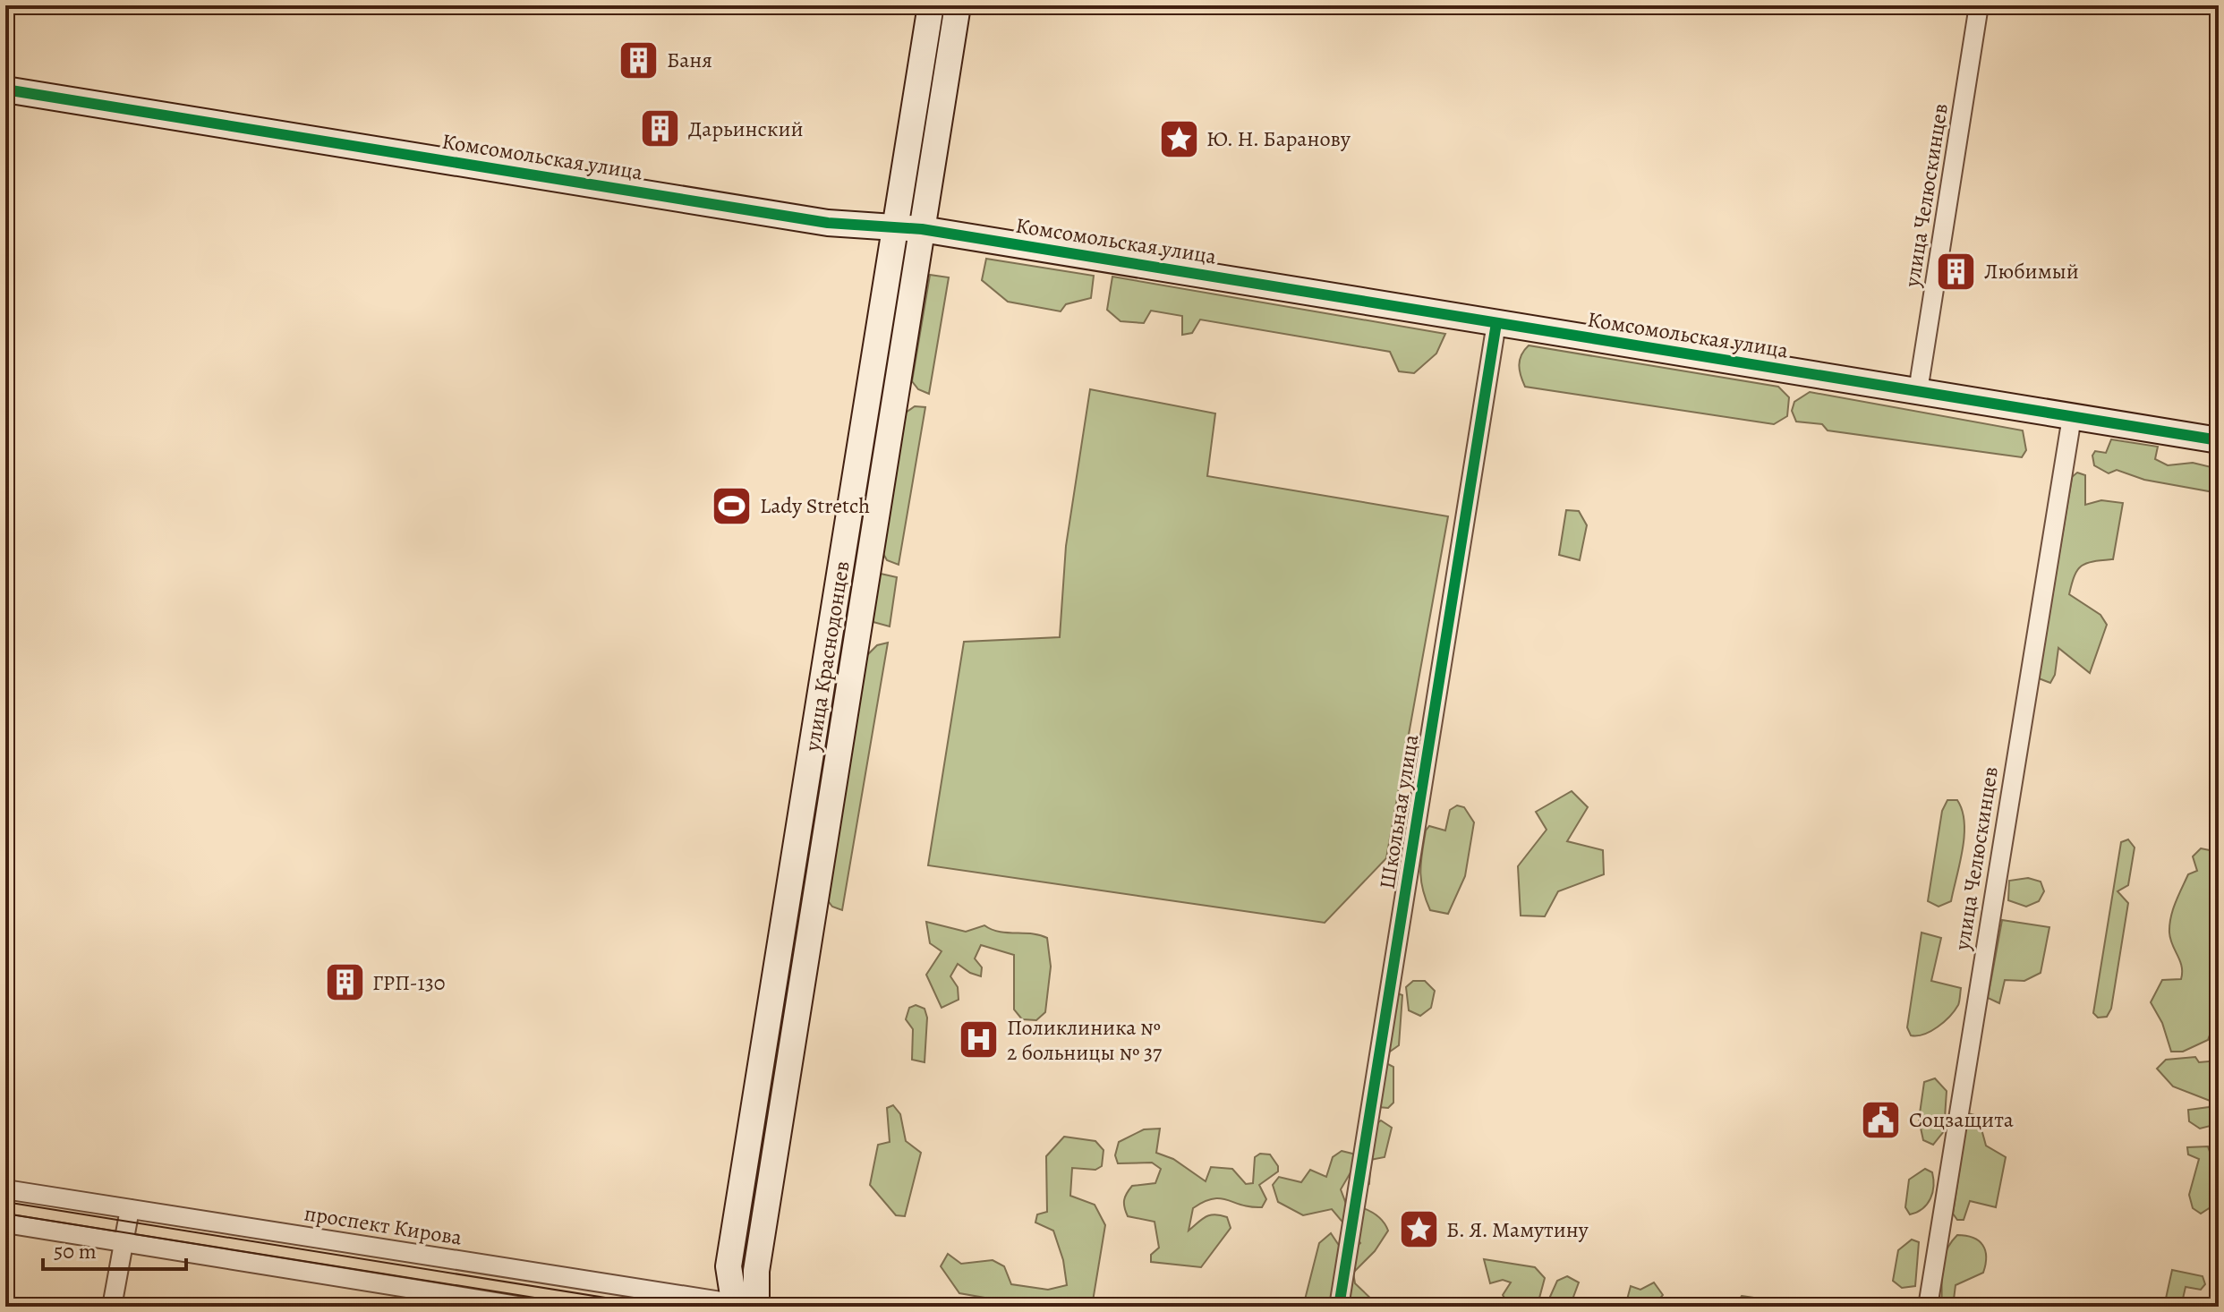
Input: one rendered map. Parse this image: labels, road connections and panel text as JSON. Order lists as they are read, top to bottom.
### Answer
{
  "streets": {
    "main road": ["Комсомольская улица", "улица Краснодонцев"],
    "street": ["улица Челюскинцев", "Школьная улица", "проспект Кирова"]
  },
  "crossings": [
    ["Комсомольская улица", "улица Челюскинцев"],
    ["Комсомольская улица", "улица Краснодонцев"],
    ["Комсомольская улица", "Школьная улица"],
    ["улица Краснодонцев", "проспект Кирова"]
  ],
  "places": {
    "building": [
      "Баня",
      "Дарьинский",
      "Любимый",
      "ГРП-130"
    ],
    "place": ["Ю. Н. Баранову", "Б. Я. Мамутину"],
    "sports": ["Lady Stretch"],
    "hospital": ["Поликлиника № 2 больницы № 37"],
    "public building": ["Соцзащита"]
  },
  "scale_bar": "50 m"
}
